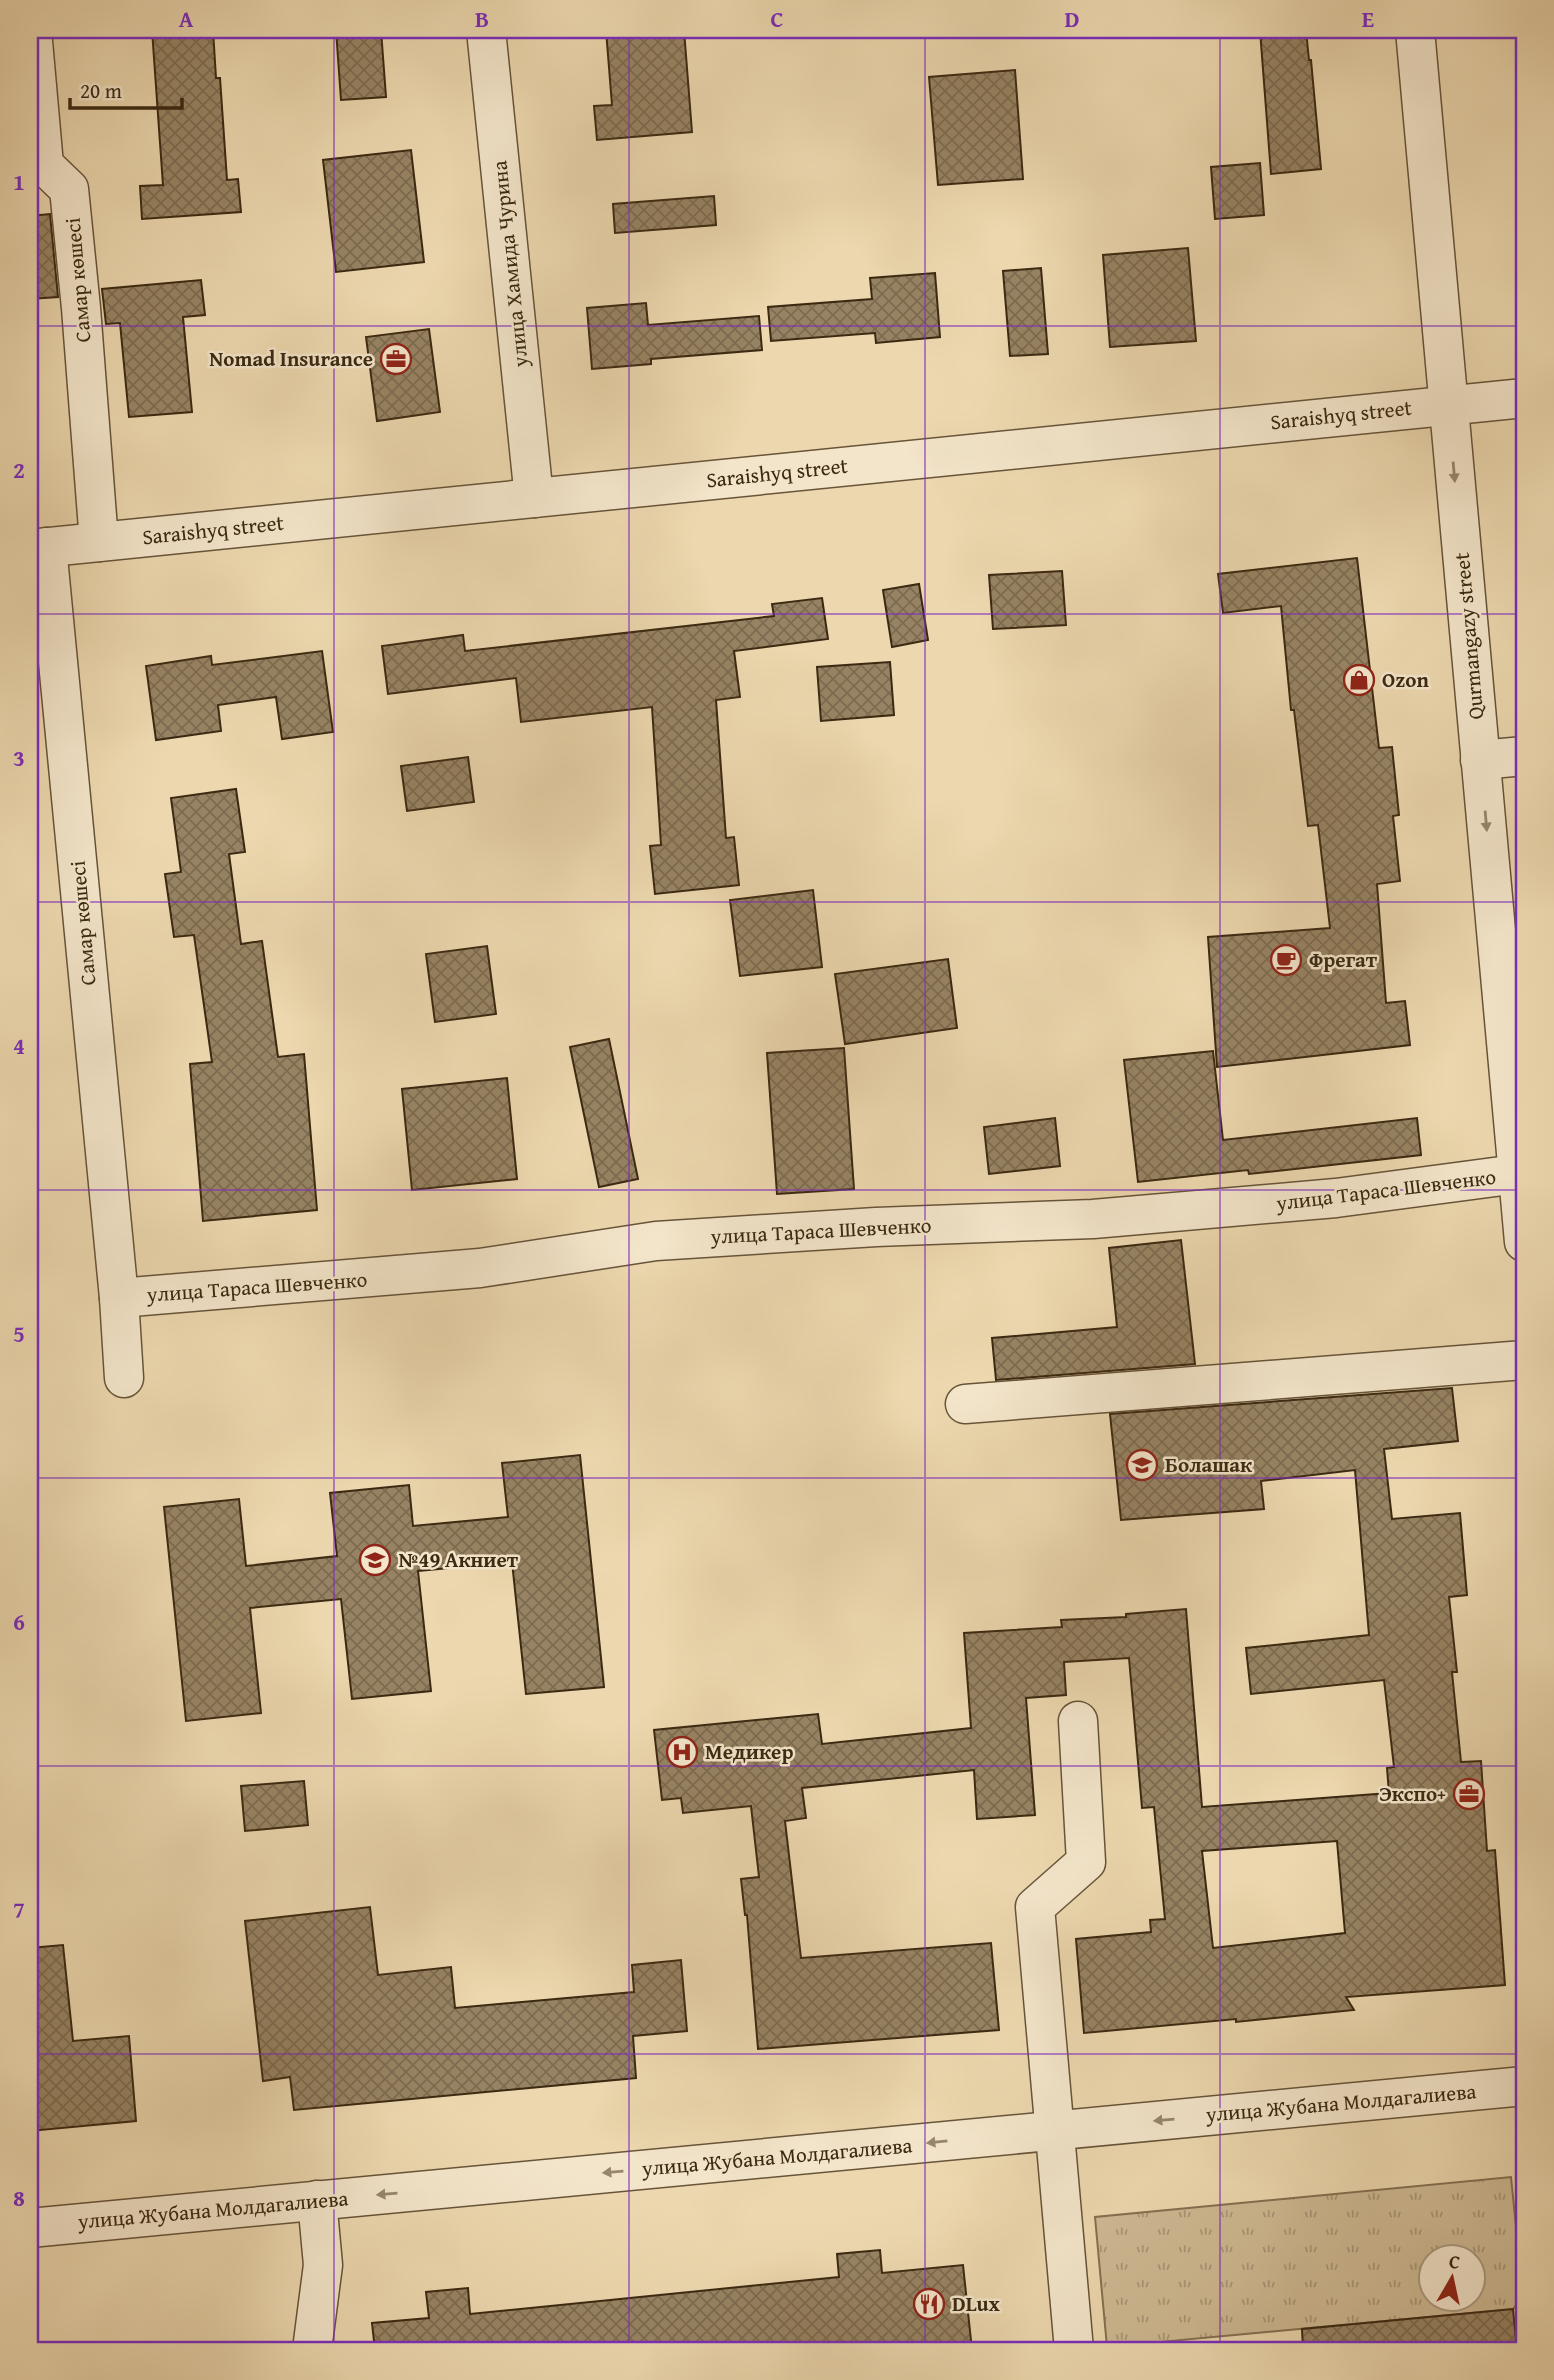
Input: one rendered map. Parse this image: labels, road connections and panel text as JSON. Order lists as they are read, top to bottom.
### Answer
{
  "streets": {
    "street": [
      "улица Хамида Чурина",
      "Самар көшесі",
      "Saraishyq street",
      "Qurmangazy street",
      "улица Тараса Шевченко",
      "улица Жубана Молдагалиева"
    ]
  },
  "crossings": [
    ["улица Хамида Чурина", "Saraishyq street"],
    ["Самар көшесі", "Saraishyq street"],
    ["Самар көшесі", "улица Тараса Шевченко"],
    ["Saraishyq street", "Qurmangazy street"],
    ["Qurmangazy street", "улица Тараса Шевченко"]
  ],
  "one_way": ["Qurmangazy street", "улица Жубана Молдагалиева"],
  "places": {
    "office": ["Nomad Insurance", "Экспо+"],
    "shop": ["Ozon"],
    "cafe": ["Фрегат"],
    "school or university": ["Болашак", "№49 Акниет"],
    "hospital": ["Медикер"],
    "restaurant": ["DLux"]
  },
  "scale_bar": "20 m",
  "north": "top",
  "grid": {
    "columns": [
      "A",
      "B",
      "C",
      "D",
      "E"
    ],
    "rows": [
      "1",
      "2",
      "3",
      "4",
      "5",
      "6",
      "7",
      "8"
    ]
  }
}
